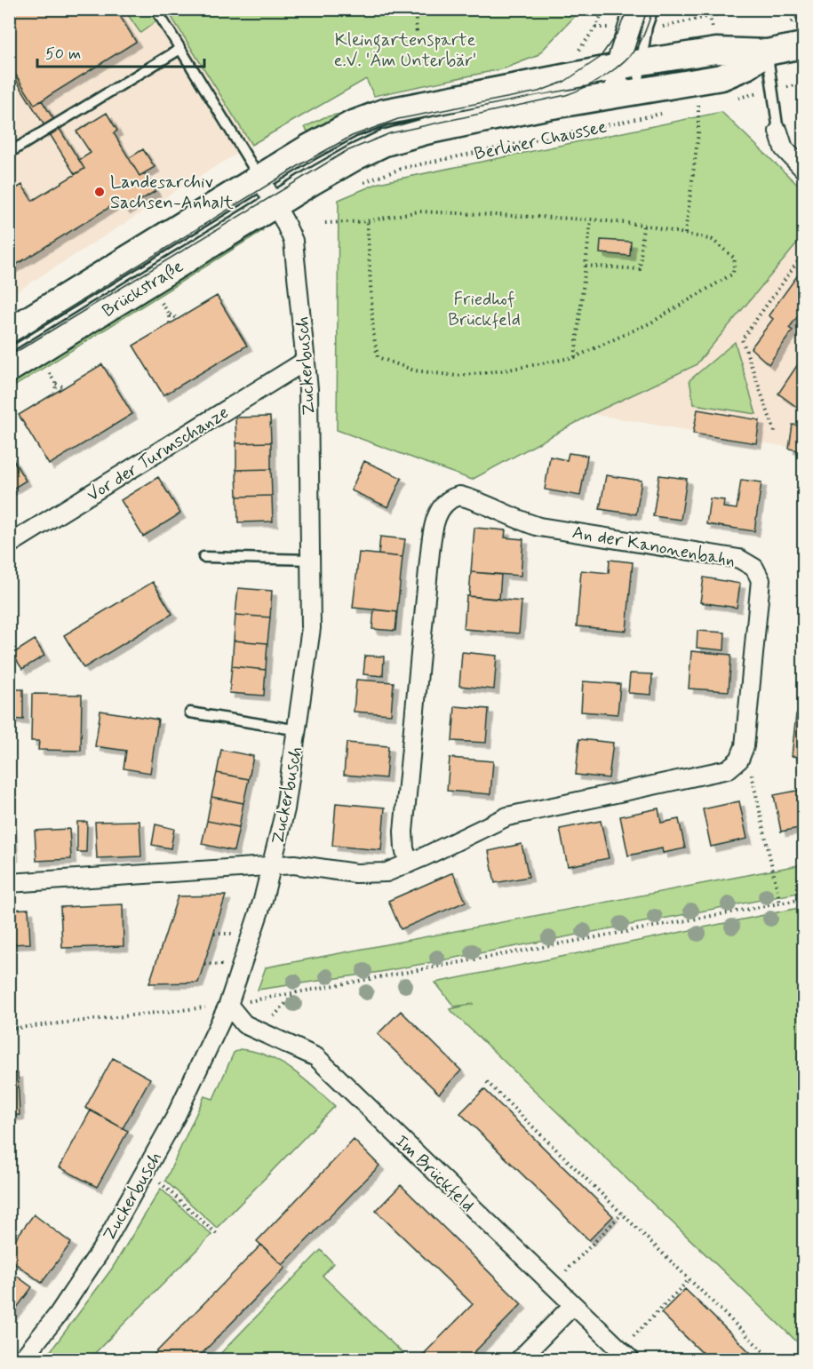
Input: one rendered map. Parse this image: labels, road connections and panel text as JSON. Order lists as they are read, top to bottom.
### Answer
{
  "streets": {
    "main road": ["Berliner Chaussee", "Brückstraße"],
    "street": [
      "Zuckerbusch",
      "Vor der Turmschanze",
      "An der Kanonenbahn",
      "Im Brückfeld"
    ]
  },
  "crossings": [
    ["Berliner Chaussee", "Brückstraße"],
    ["Berliner Chaussee", "Zuckerbusch"],
    ["Brückstraße", "Zuckerbusch"],
    ["Zuckerbusch", "Vor der Turmschanze"],
    ["Zuckerbusch", "Im Brückfeld"]
  ],
  "parks": ["Kleingartensparte e.V. 'Am Unterbär'", "Friedhof Brückfeld"],
  "places": ["Landesarchiv Sachsen-Anhalt"],
  "scale_bar": "50 m"
}
